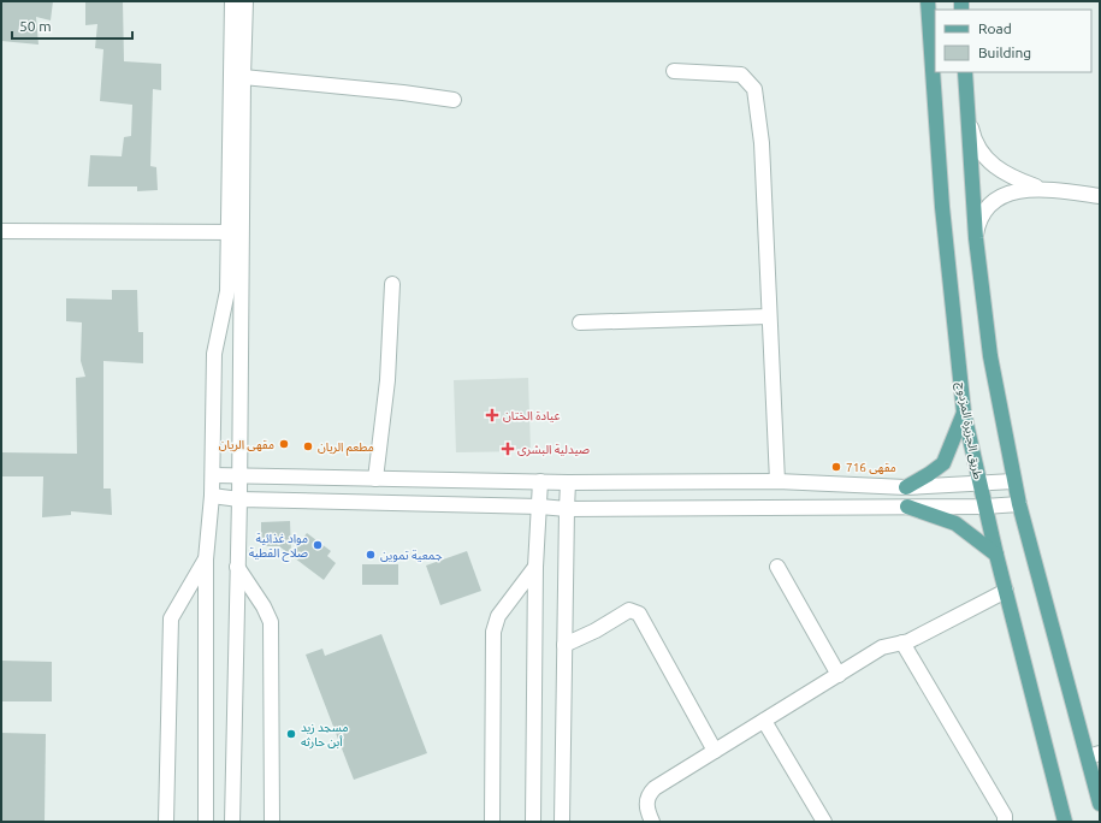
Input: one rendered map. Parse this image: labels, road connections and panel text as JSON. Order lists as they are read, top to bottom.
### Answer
{
  "streets": {
    "main road": ["طريق الجزيرة المزدوج"]
  },
  "places": {
    "health": ["عيادة الختان", "صيدلية البشرى"],
    "other": [
      "مقهى الريان",
      "مطعم الريان",
      "مقهى 716",
      "مواد غذائية صلاح القطية",
      "جمعية تموين",
      "مسجد زيد أبن حارثه"
    ]
  },
  "legend": ["Road", "Building"],
  "scale_bar": "50 m"
}
